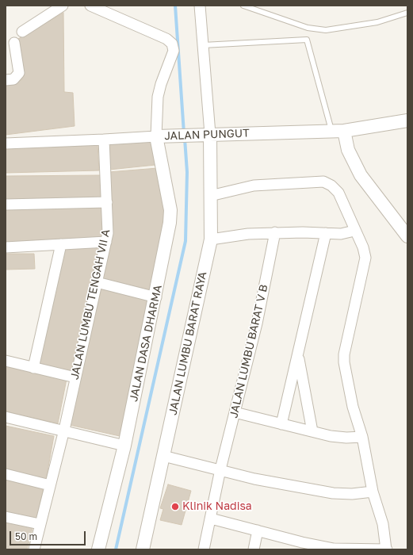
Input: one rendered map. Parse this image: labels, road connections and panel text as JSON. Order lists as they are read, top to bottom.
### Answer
{
  "streets": {
    "street": [
      "JALAN PUNGUT",
      "JALAN LUMBU TENGAH VII A",
      "JALAN DASA DHARMA",
      "JALAN LUMBU BARAT RAYA",
      "JALAN LUMBU BARAT V B"
    ]
  },
  "crossings": [
    ["JALAN PUNGUT", "JALAN LUMBU TENGAH VII A"],
    ["JALAN PUNGUT", "JALAN DASA DHARMA"],
    ["JALAN PUNGUT", "JALAN LUMBU BARAT RAYA"]
  ],
  "places": ["Klinik Nadisa"],
  "scale_bar": "50 m"
}
